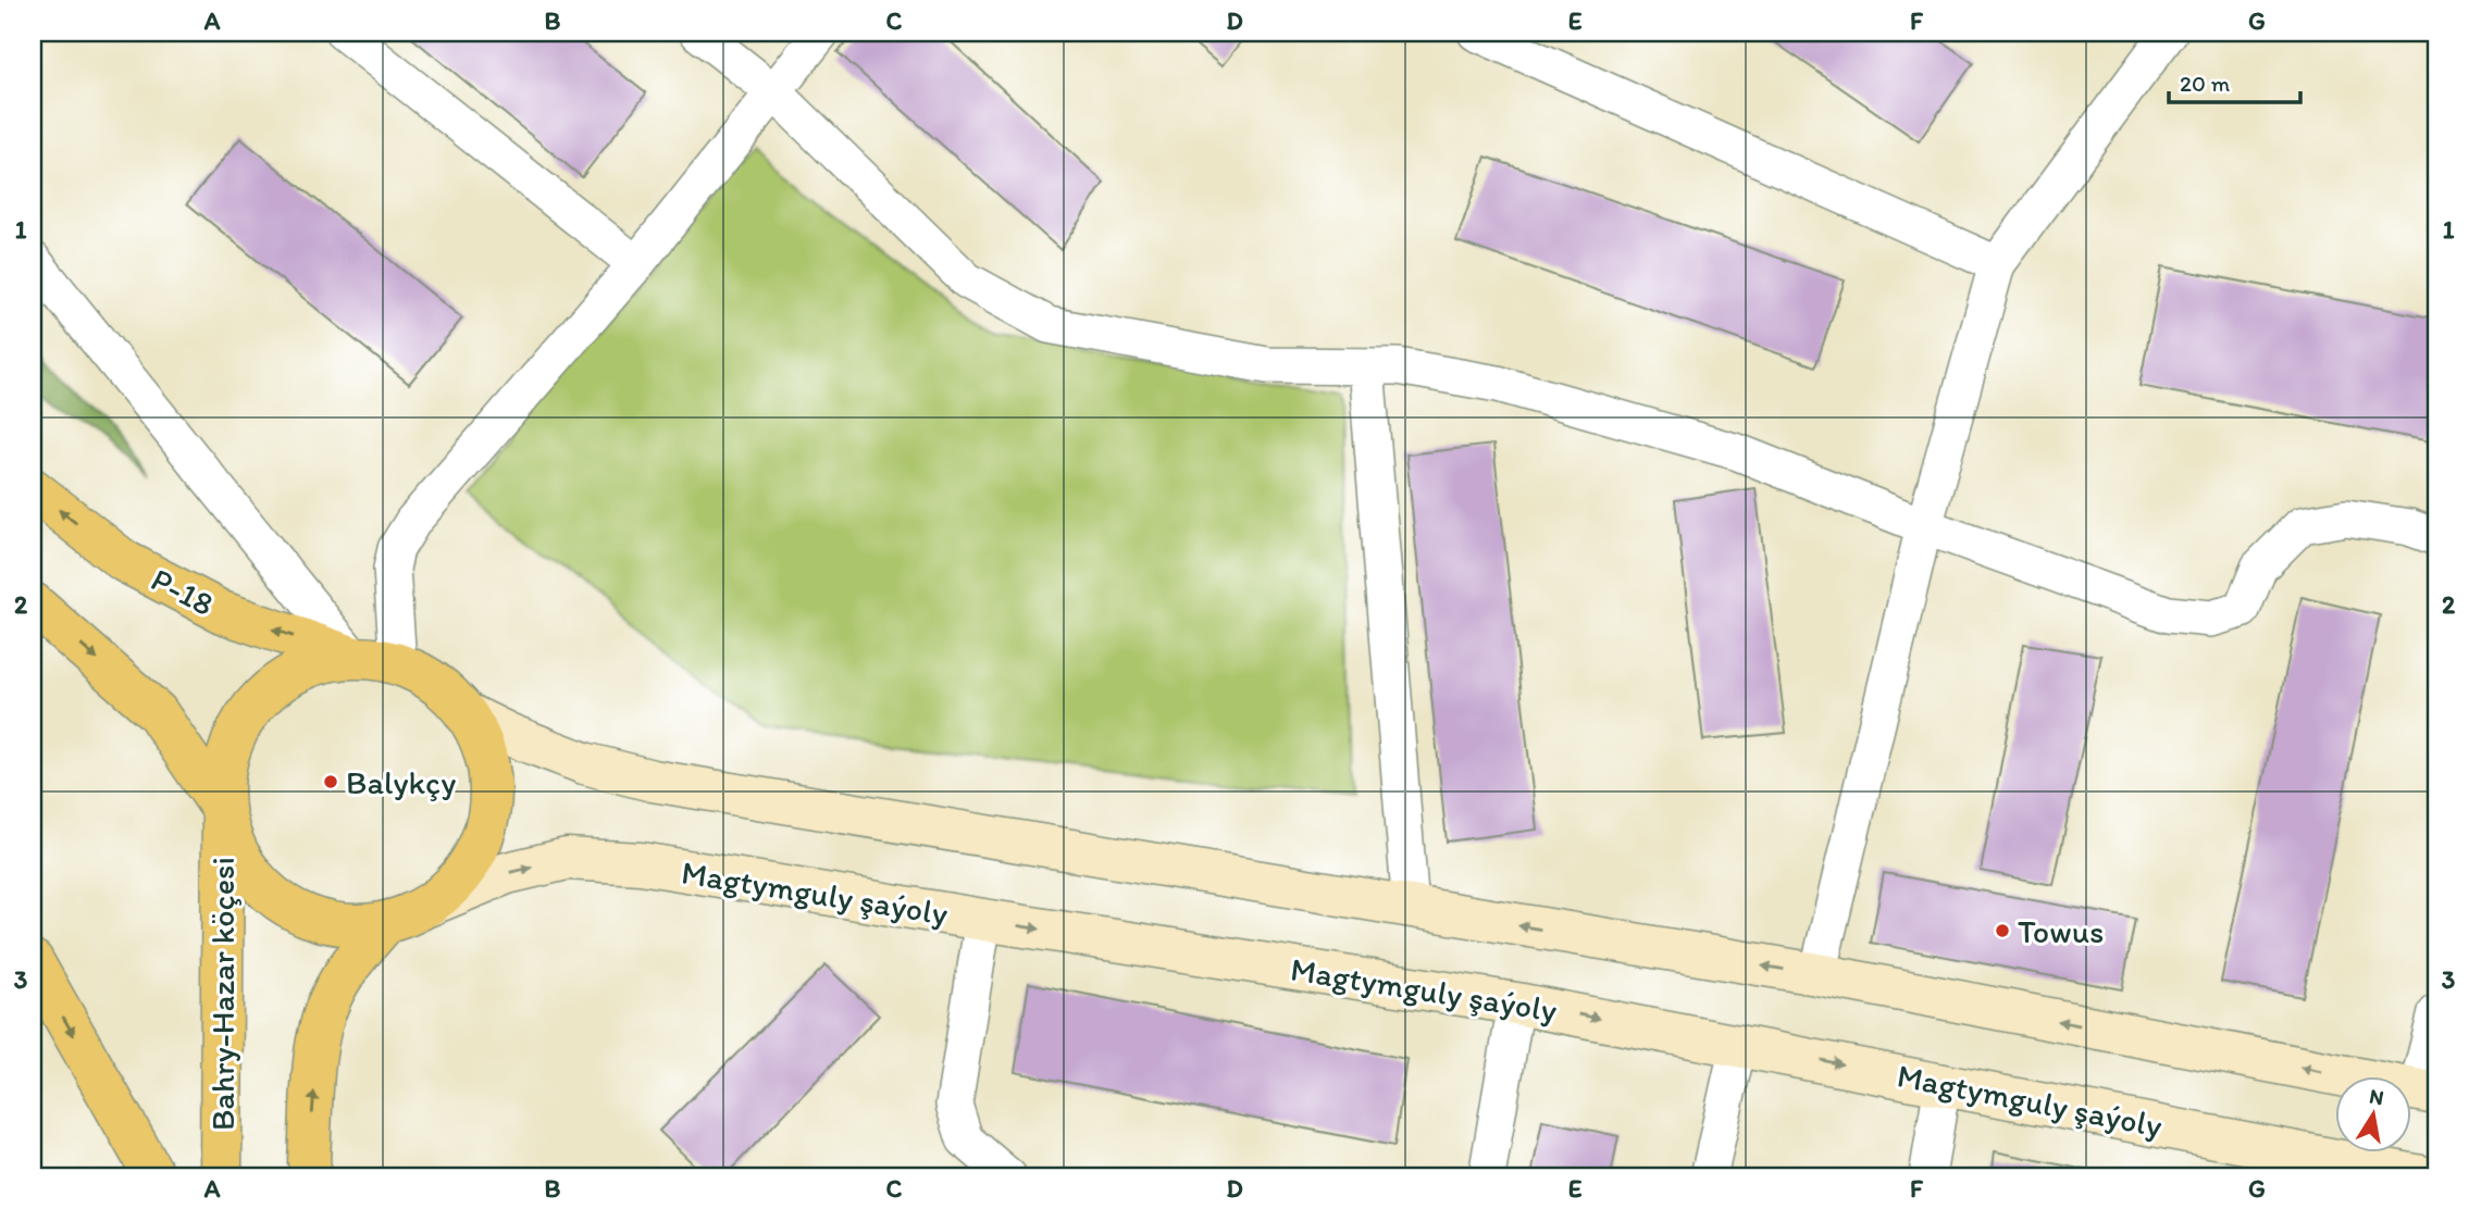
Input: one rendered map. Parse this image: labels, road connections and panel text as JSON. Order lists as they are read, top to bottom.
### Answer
{
  "streets": {
    "highway": ["P-18", "Bahry-Hazar köçesi"],
    "street": ["Magtymguly şaýoly"]
  },
  "crossings": [
    ["P-18", "Magtymguly şaýoly"],
    ["P-18", "Bahry-Hazar köçesi"],
    ["Magtymguly şaýoly", "Bahry-Hazar köçesi"]
  ],
  "places": ["Balykçy", "Towus"],
  "scale_bar": "20 m",
  "north": "top",
  "grid": {
    "columns": [
      "A",
      "B",
      "C",
      "D",
      "E",
      "F",
      "G"
    ],
    "rows": ["1", "2", "3"]
  }
}
